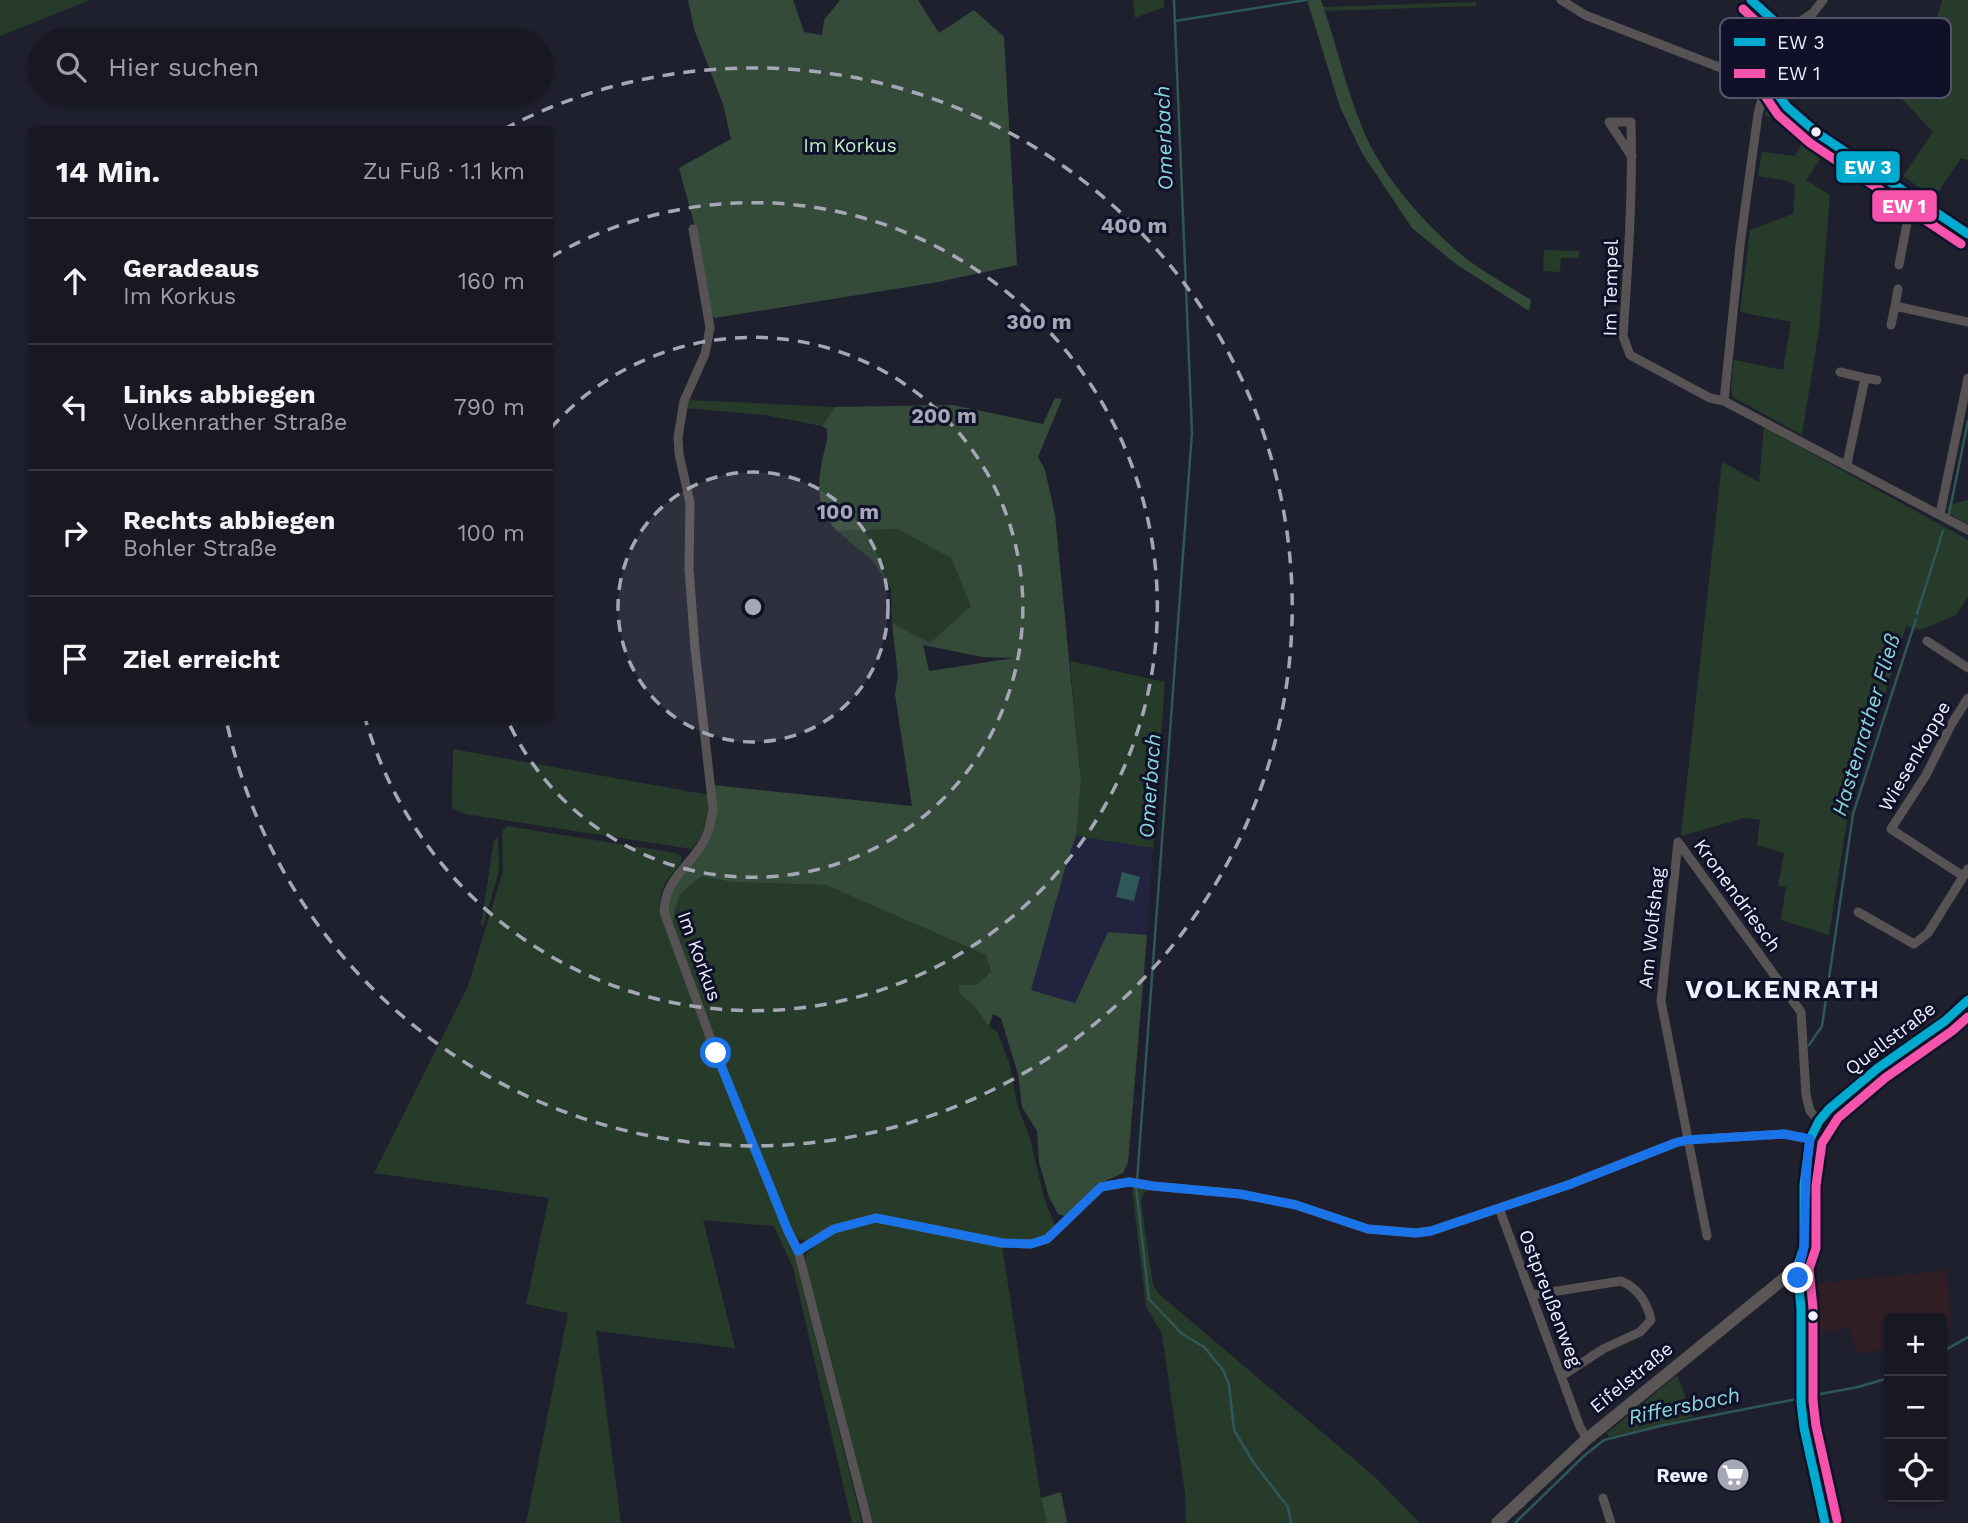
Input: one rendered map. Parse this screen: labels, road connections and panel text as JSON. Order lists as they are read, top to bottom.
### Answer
{
  "streets": {
    "main road": ["Quellstraße", "Eifelstraße"],
    "street": [
      "Im Tempel",
      "Wiesenkoppe",
      "Kronendriesch",
      "Am Wolfshag",
      "Im Korkus",
      "Ostpreußenweg"
    ]
  },
  "crossings": [
    ["Kronendriesch", "Am Wolfshag"],
    ["Kronendriesch", "Quellstraße"],
    ["Quellstraße", "Eifelstraße"],
    ["Ostpreußenweg", "Eifelstraße"]
  ],
  "districts": ["VOLKENRATH"],
  "water": ["Omerbach", "Hastenrather Fließ", "Riffersbach"],
  "parks": ["Im Korkus"],
  "places": {
    "supermarket": ["Rewe"]
  },
  "legend": ["EW 3", "EW 1"],
  "page": {
    "search": "Hier suchen",
    "heading": ["14 Min.", "Zu Fuß · 1.1 km"],
    "list": [
      ["Geradeaus", "Im Korkus", "160 m"],
      ["Links abbiegen", "Volkenrather Straße", "790 m"],
      ["Rechts abbiegen", "Bohler Straße", "100 m"],
      "Ziel erreicht"
    ],
    "map_buttons": ["+", "−"]
  },
  "rings": [
    "400 m",
    "300 m",
    "200 m",
    "100 m"
  ]
}
